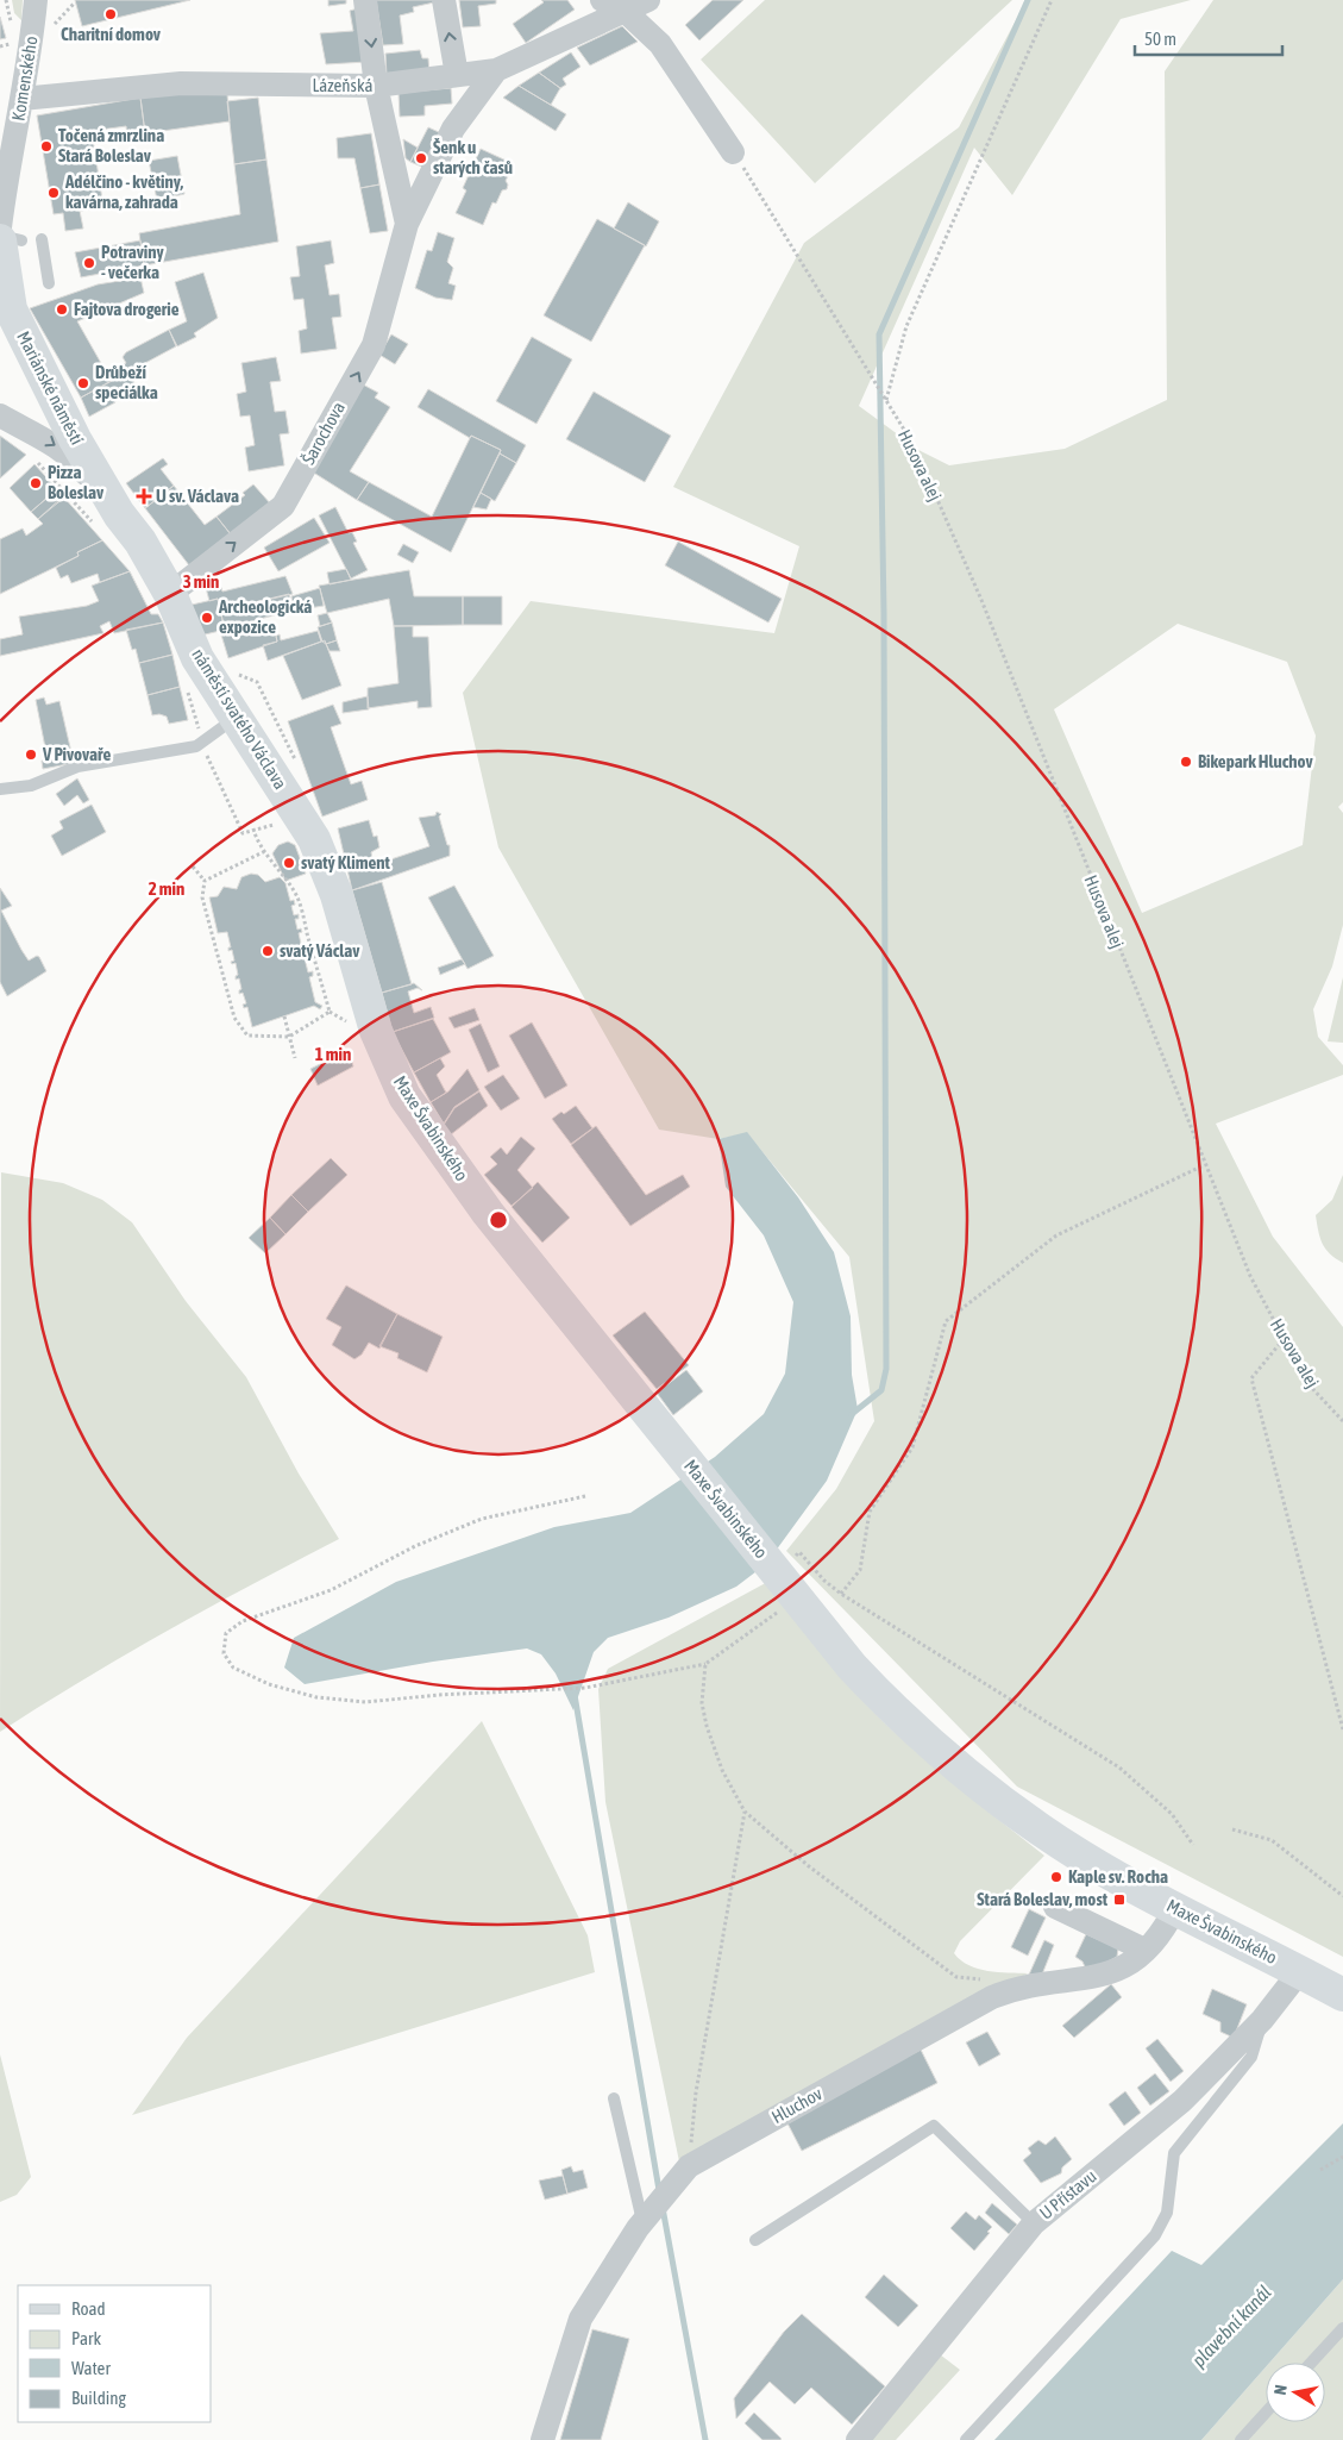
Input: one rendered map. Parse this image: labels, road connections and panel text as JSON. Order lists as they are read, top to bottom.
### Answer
{
  "streets": {
    "main road": ["Mariánské náměstí", "náměstí svatého Václava", "Maxe Švabinského"],
    "street": [
      "Komenského",
      "Lázeňská",
      "Šarochova",
      "Hluchov",
      "U Přístavu"
    ],
    "path": ["Husova alej"]
  },
  "crossings": [
    ["Komenského", "Lázeňská"],
    ["Lázeňská", "Šarochova"],
    ["Šarochova", "náměstí svatého Václava"],
    ["náměstí svatého Václava", "Maxe Švabinského"],
    ["Maxe Švabinského", "Hluchov"],
    ["Maxe Švabinského", "U Přístavu"]
  ],
  "water": ["plavební kanál"],
  "places": {
    "other": [
      "Charitní domov",
      "Točená zmrzlina Stará Boleslav",
      "Šenk u starých časů",
      "Adélčino - květiny, kavárna, zahrada",
      "Potraviny - večerka",
      "Fajtova drogerie",
      "Drůbeží speciálka",
      "Pizza Boleslav",
      "Archeologická expozice",
      "V Pivovaře",
      "Bikepark Hluchov",
      "svatý Kliment",
      "svatý Václav",
      "Kaple sv. Rocha"
    ],
    "health": ["U sv. Václava"],
    "transit": ["Stará Boleslav, most"]
  },
  "legend": [
    "Road",
    "Park",
    "Water",
    "Building"
  ],
  "scale_bar": "50 m",
  "north": "left",
  "rings": ["3 min", "2 min", "1 min"]
}
